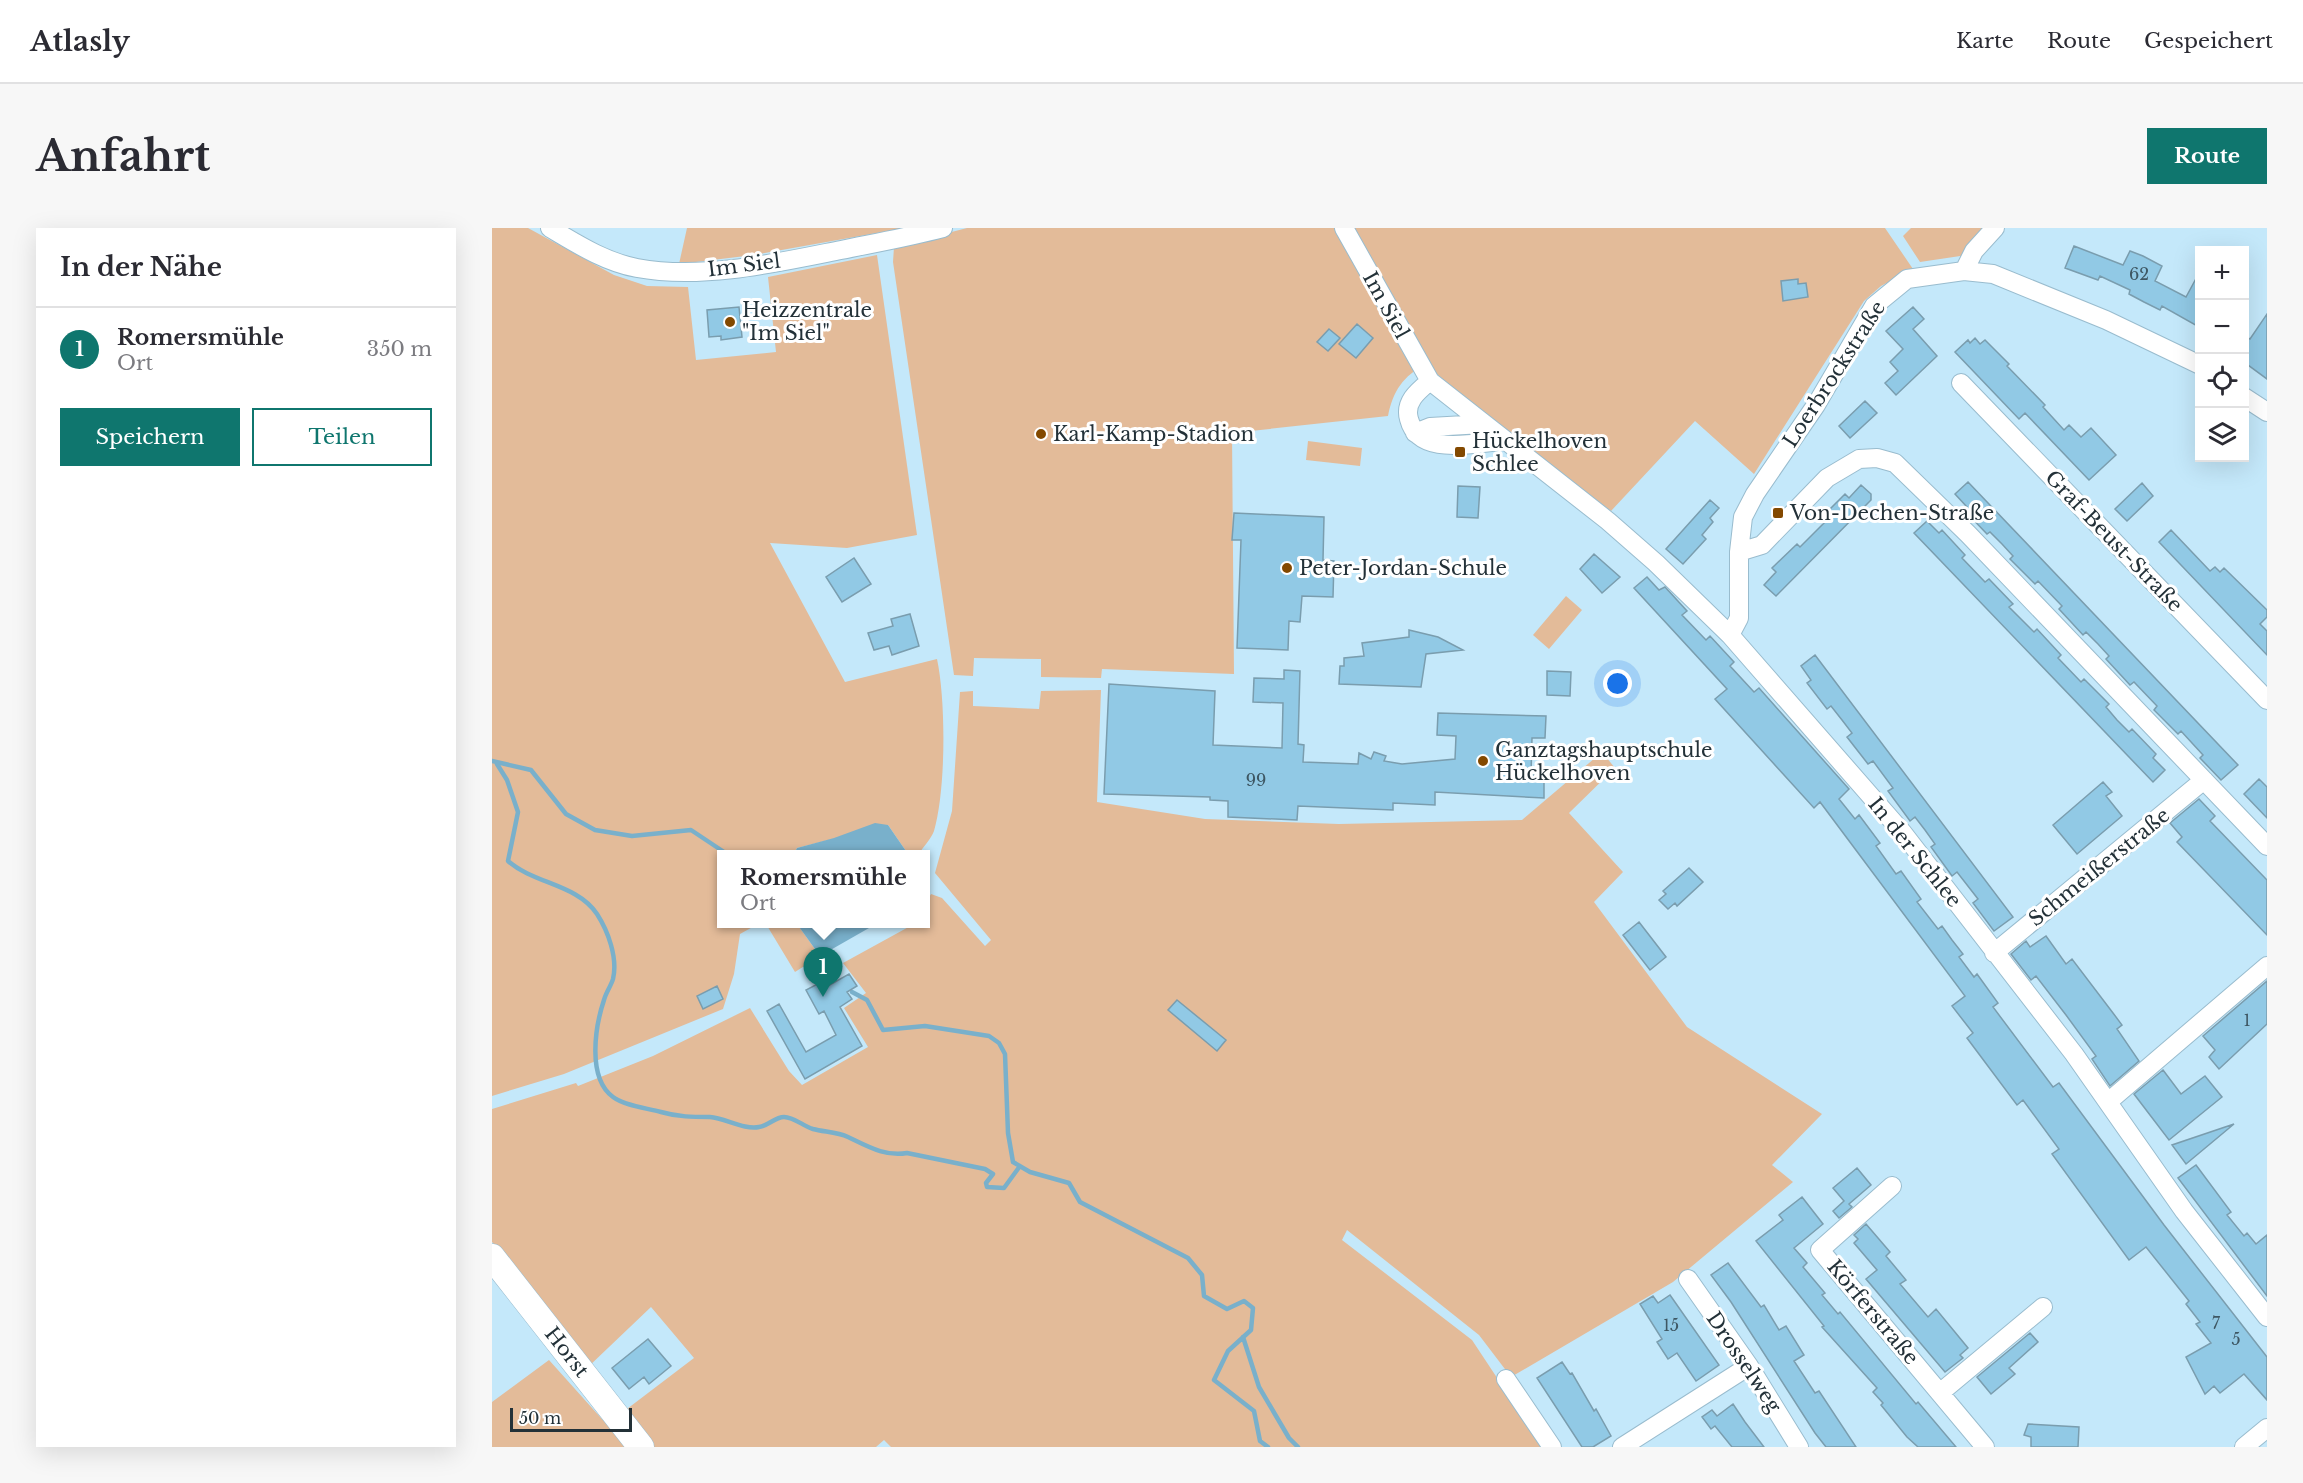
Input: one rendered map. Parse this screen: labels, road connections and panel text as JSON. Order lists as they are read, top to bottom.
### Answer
{
  "streets": {
    "street": [
      "Im Siel",
      "Loerbrockstraße",
      "Graf-Beust-Straße",
      "In der Schlee",
      "Schmeißerstraße",
      "Körferstraße",
      "Horst",
      "Drosselweg"
    ]
  },
  "crossings": [
    ["Im Siel", "In der Schlee"],
    ["Loerbrockstraße", "In der Schlee"],
    ["In der Schlee", "Schmeißerstraße"]
  ],
  "places": {
    "other": [
      "Heizzentrale \"Im Siel\"",
      "Karl-Kamp-Stadion",
      "Peter-Jordan-Schule",
      "Ganztagshauptschule Hückelhoven"
    ],
    "transit": ["Hückelhoven Schlee", "Von-Dechen-Straße"]
  },
  "house_numbers": [
    "62",
    "99",
    "1",
    "7",
    "15",
    "5"
  ],
  "scale_bar": "50 m",
  "page": {
    "header": "Atlasly",
    "nav": ["Karte", "Route", "Gespeichert"],
    "buttons": [
      "Route",
      ["Speichern", "Teilen"]
    ],
    "title": "Anfahrt",
    "heading": "In der Nähe",
    "map_buttons": ["+", "−"],
    "list": [
      {
        "mark": "1",
        "name": "Romersmühle",
        "note": "Ort",
        "value": "350 m"
      }
    ],
    "popup": ["Romersmühle", "Ort"],
    "pins": "1",
    "scale": "50 m"
  }
}
